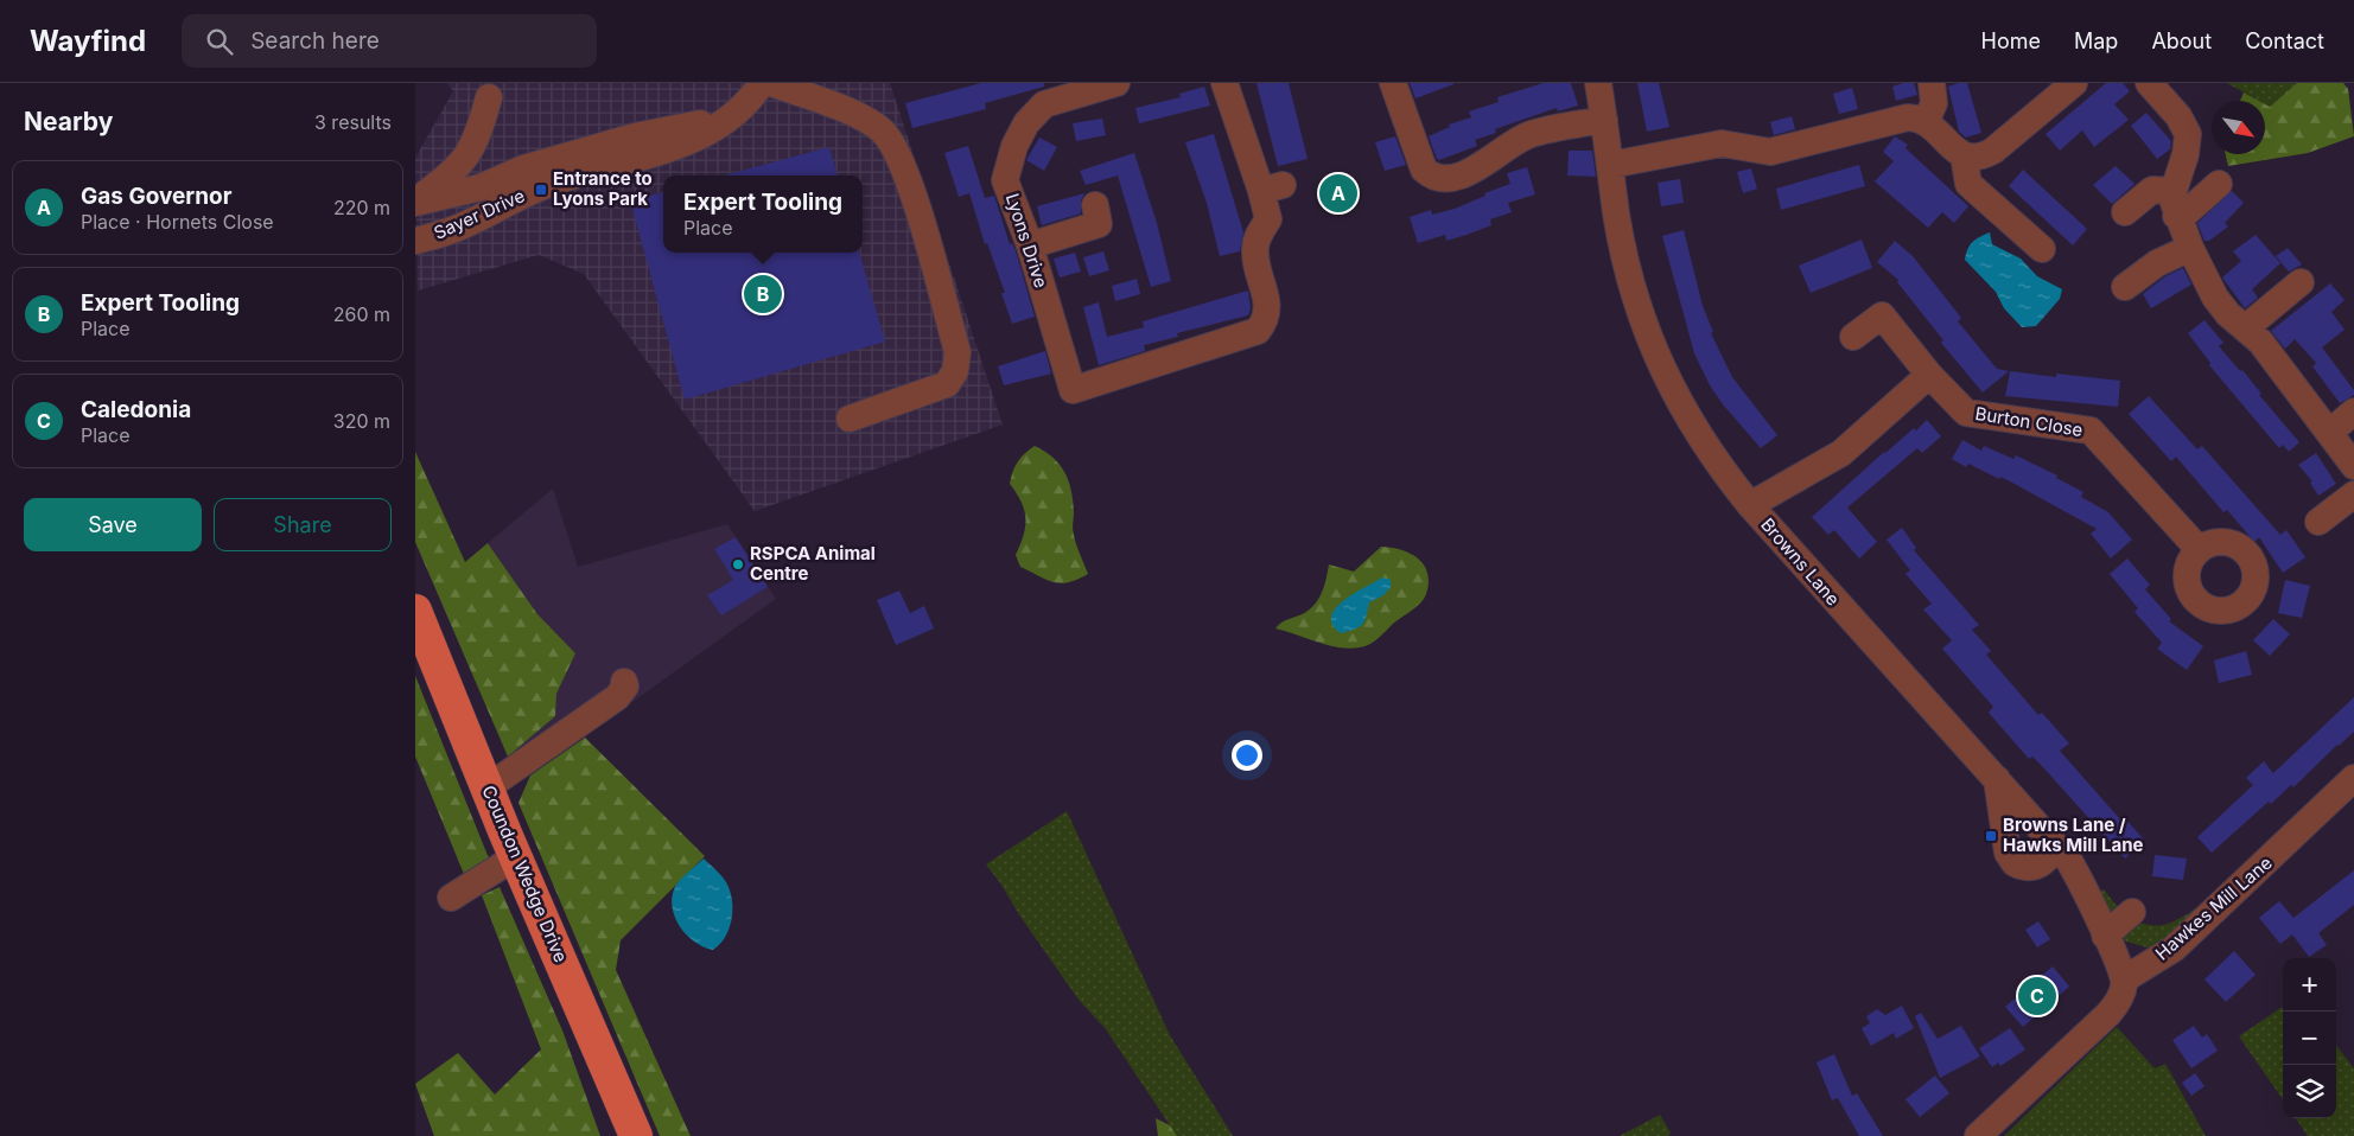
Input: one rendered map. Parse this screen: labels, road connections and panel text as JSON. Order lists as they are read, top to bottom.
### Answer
{
  "streets": {
    "main road": ["Coundon Wedge Drive"],
    "street": [
      "Sayer Drive",
      "Lyons Drive",
      "Burton Close",
      "Browns Lane",
      "Hawkes Mill Lane"
    ]
  },
  "crossings": [
    ["Browns Lane", "Hawkes Mill Lane"]
  ],
  "places": {
    "transit": ["Entrance to Lyons Park", "Browns Lane / Hawks Mill Lane"],
    "other": ["RSPCA Animal Centre"]
  },
  "north": "bottom right",
  "page": {
    "header": "Wayfind",
    "search": "Search here",
    "nav": [
      "Home",
      "Map",
      "About",
      "Contact"
    ],
    "heading": ["Nearby", "3 results"],
    "list": [
      {
        "mark": "A",
        "name": "Gas Governor",
        "note": "Place · Hornets Close",
        "value": "220 m"
      },
      {
        "mark": "B",
        "name": "Expert Tooling",
        "note": "Place",
        "value": "260 m"
      },
      {
        "mark": "C",
        "name": "Caledonia",
        "note": "Place",
        "value": "320 m"
      }
    ],
    "pins": ["A", "B", "C"],
    "popup": ["Expert Tooling", "Place"],
    "buttons": ["Save", "Share"],
    "map_buttons": ["+", "−"]
  }
}
